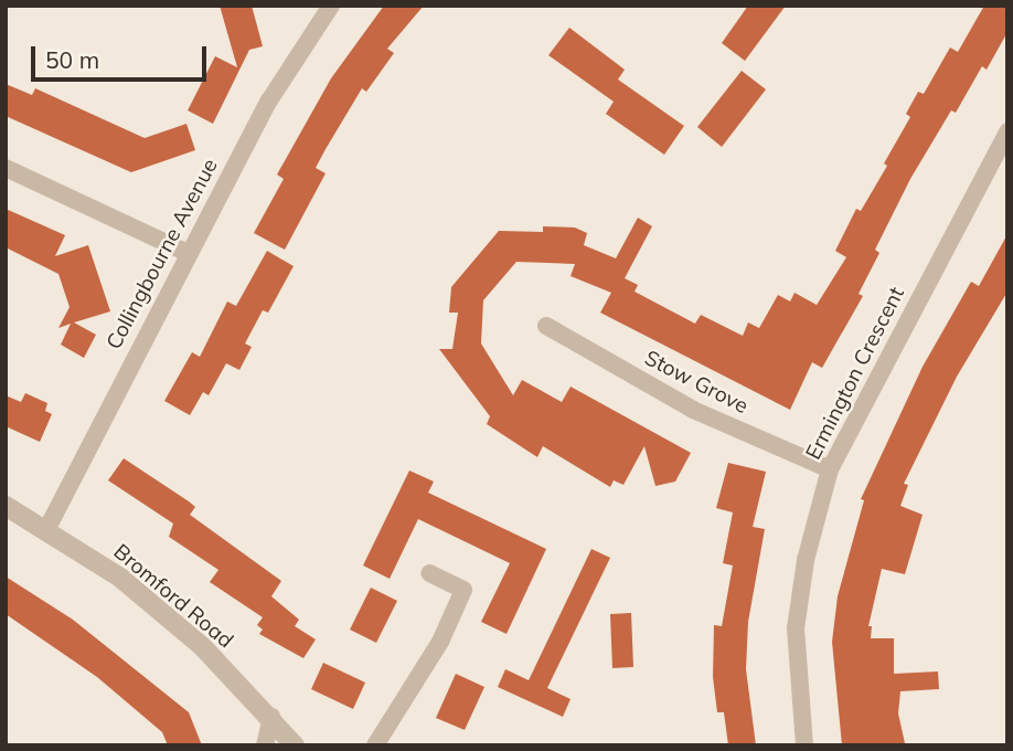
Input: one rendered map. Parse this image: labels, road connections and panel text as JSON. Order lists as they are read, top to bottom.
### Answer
{
  "streets": {
    "street": [
      "Collingbourne Avenue",
      "Ermington Crescent",
      "Stow Grove",
      "Bromford Road"
    ]
  },
  "crossings": [
    ["Collingbourne Avenue", "Bromford Road"],
    ["Ermington Crescent", "Stow Grove"]
  ],
  "scale_bar": "50 m"
}
